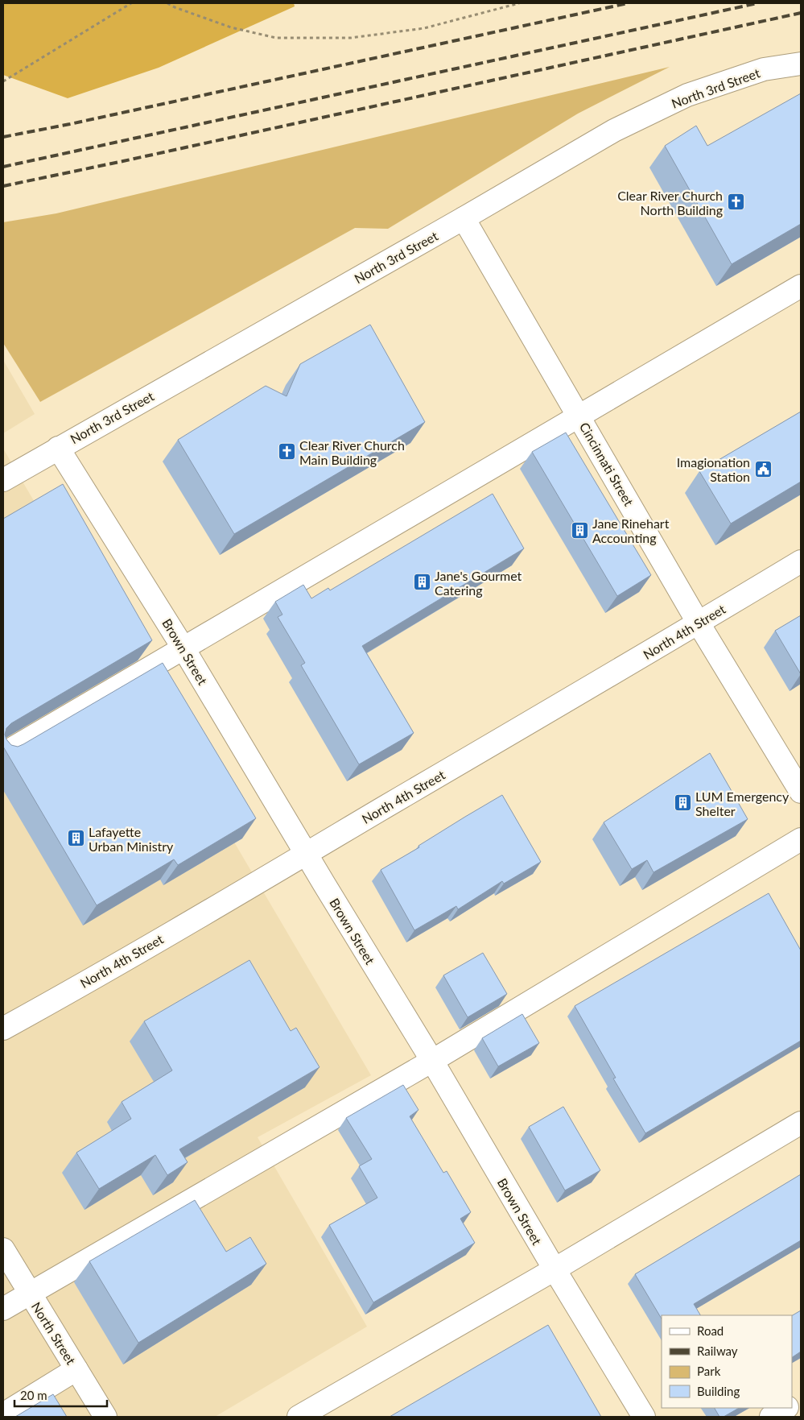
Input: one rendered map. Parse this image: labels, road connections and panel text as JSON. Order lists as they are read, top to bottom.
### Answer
{
  "streets": {
    "street": [
      "North 3rd Street",
      "Cincinnati Street",
      "North 4th Street",
      "Brown Street",
      "North Street"
    ]
  },
  "crossings": [
    ["North 3rd Street", "Cincinnati Street"],
    ["North 3rd Street", "Brown Street"],
    ["Cincinnati Street", "North 4th Street"],
    ["North 4th Street", "Brown Street"]
  ],
  "places": {
    "church": ["Clear River Church North Building", "Clear River Church Main Building"],
    "public building": ["Imagionation Station"],
    "building": [
      "Jane Rinehart Accounting",
      "Jane's Gourmet Catering",
      "LUM Emergency Shelter",
      "Lafayette Urban Ministry"
    ]
  },
  "legend": [
    "Road",
    "Railway",
    "Park",
    "Building"
  ],
  "scale_bar": "20 m"
}
